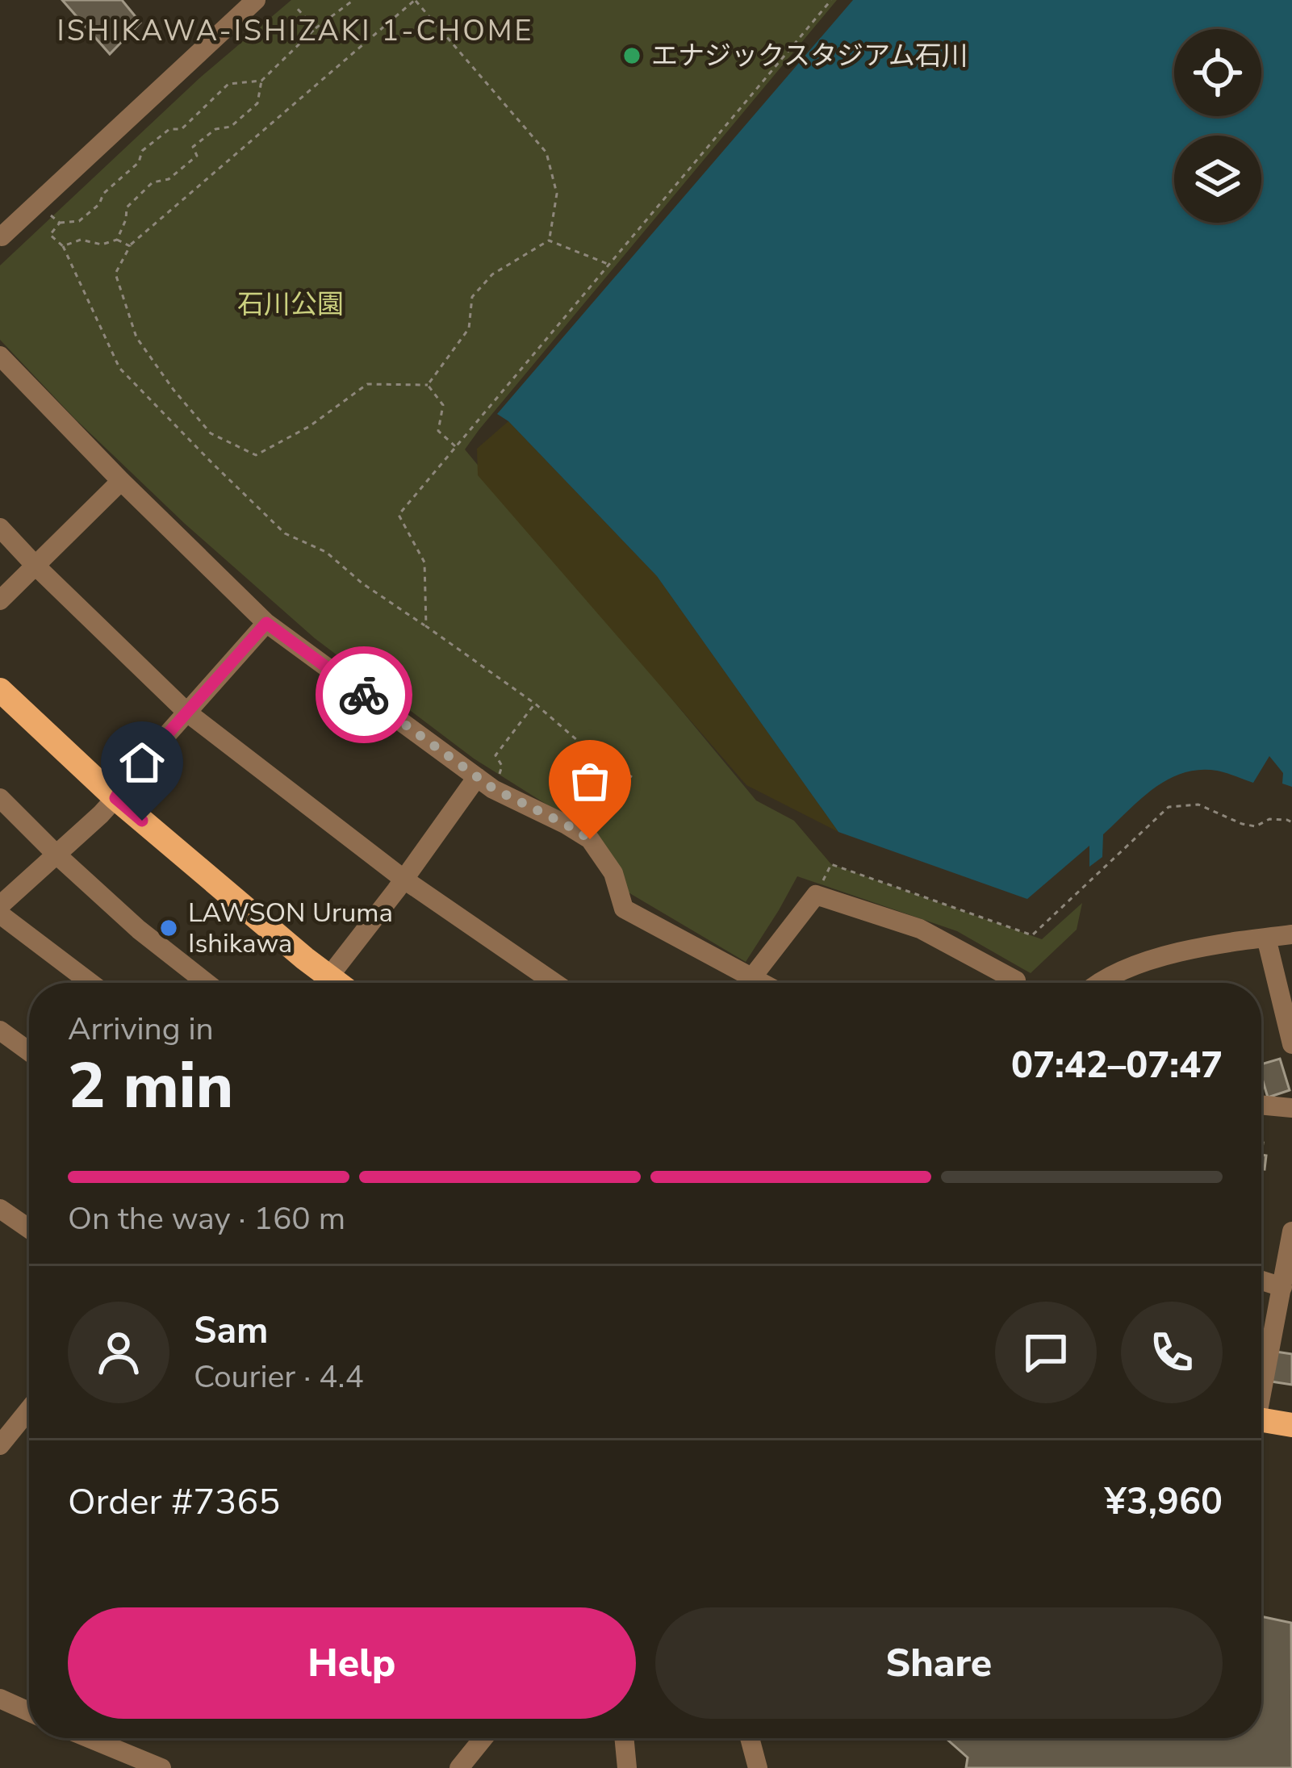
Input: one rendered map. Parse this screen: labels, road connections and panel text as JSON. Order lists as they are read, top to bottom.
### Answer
{
  "districts": ["ISHIKAWA-ISHIZAKI 1-CHOME"],
  "parks": ["石川公園"],
  "places": ["エナジックスタジアム石川", "LAWSON Uruma Ishikawa"],
  "page": {
    "heading": ["2 min", "Arriving in", "07:42–07:47"],
    "panel": [
      "Sam",
      "Courier · 4.4",
      "Order #7365",
      "¥3,960"
    ],
    "bar": "On the way · 160 m",
    "buttons": ["Help", "Share"]
  }
}
